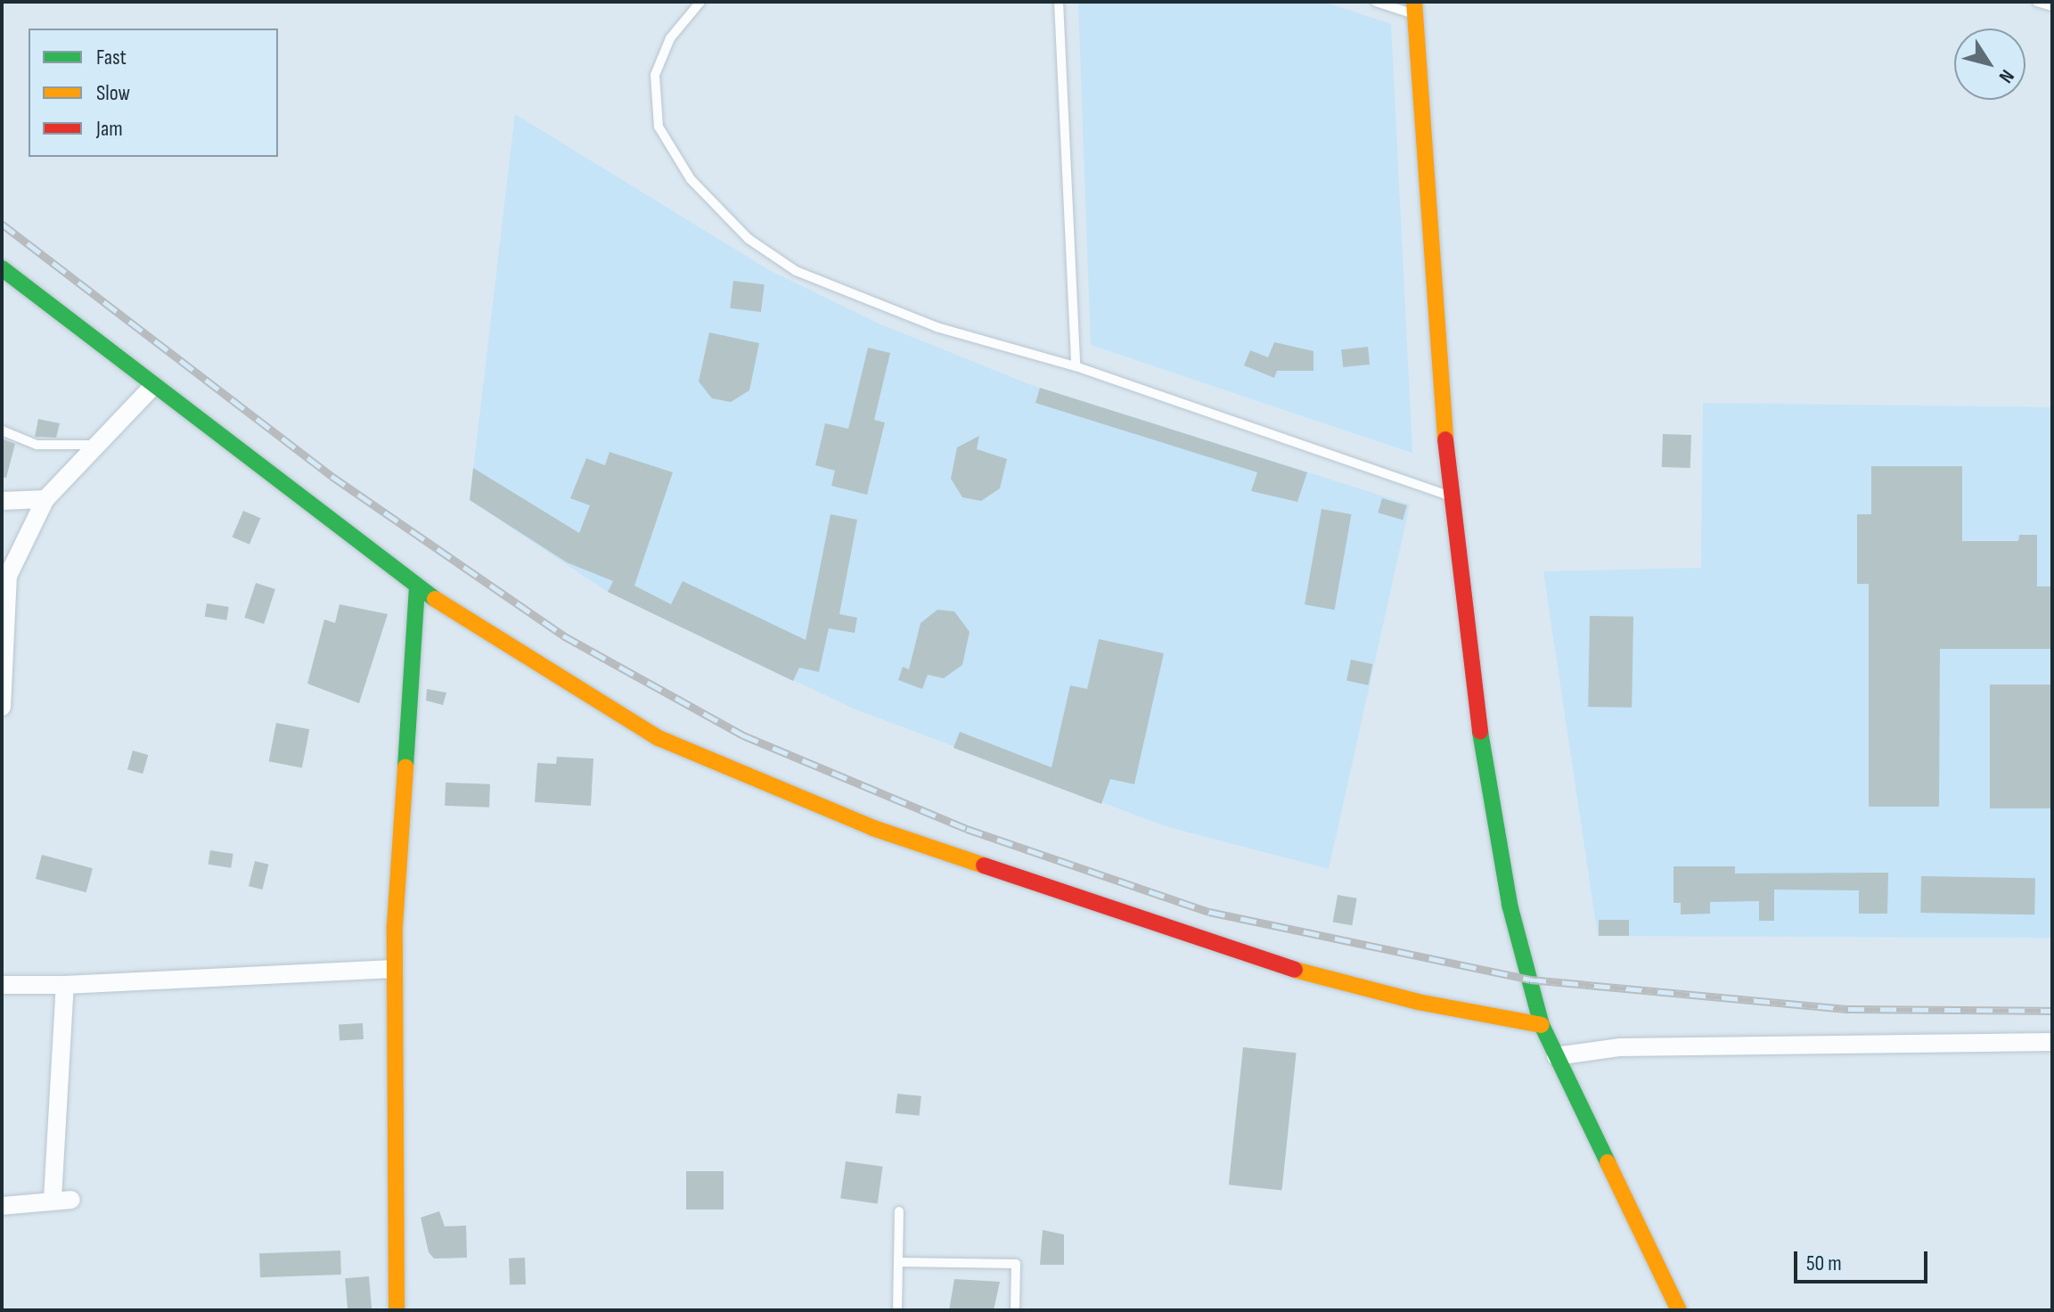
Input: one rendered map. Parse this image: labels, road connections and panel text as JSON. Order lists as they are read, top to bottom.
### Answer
{
  "legend": ["Fast", "Slow", "Jam"],
  "scale_bar": "50 m",
  "north": "bottom right"
}
